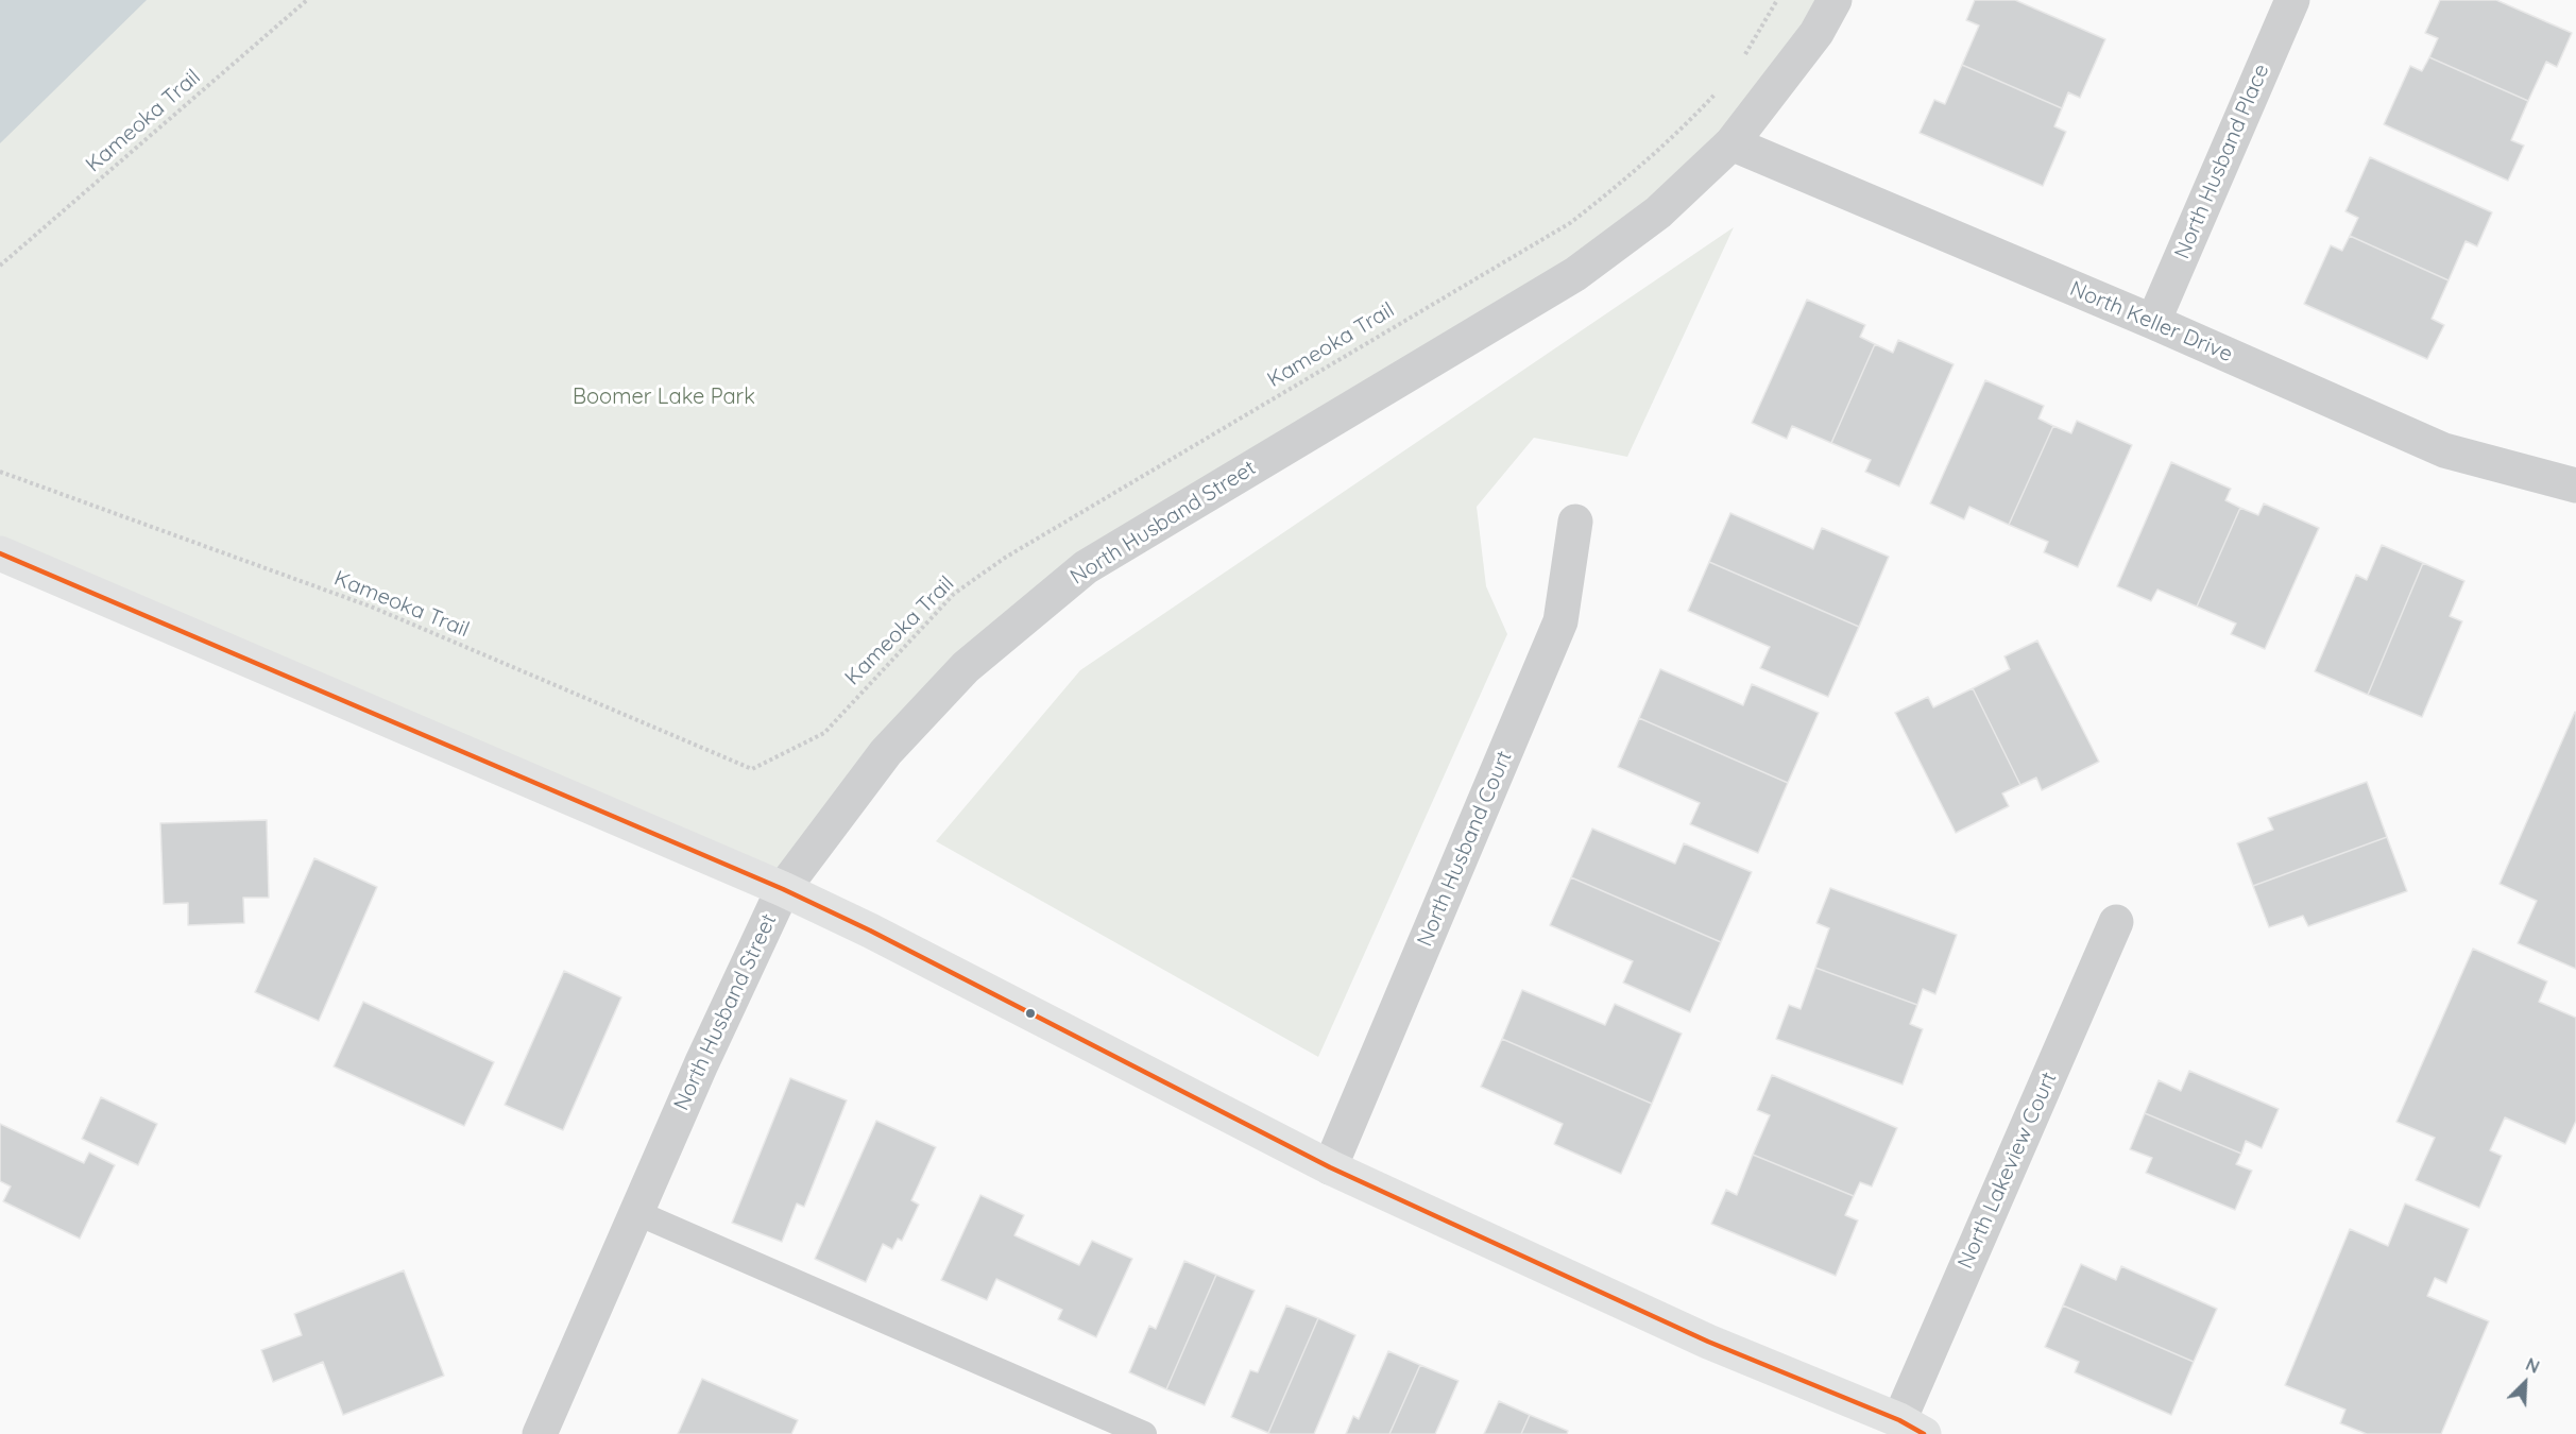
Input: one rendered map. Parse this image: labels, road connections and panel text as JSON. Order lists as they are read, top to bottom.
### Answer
{
  "streets": {
    "street": [
      "North Husband Place",
      "North Keller Drive",
      "North Husband Street",
      "North Husband Court",
      "North Lakeview Court"
    ],
    "path": ["Kameoka Trail"]
  },
  "crossings": [
    ["North Husband Place", "North Keller Drive"],
    ["North Keller Drive", "North Husband Street"]
  ],
  "parks": ["Boomer Lake Park"],
  "north": "top right"
}
